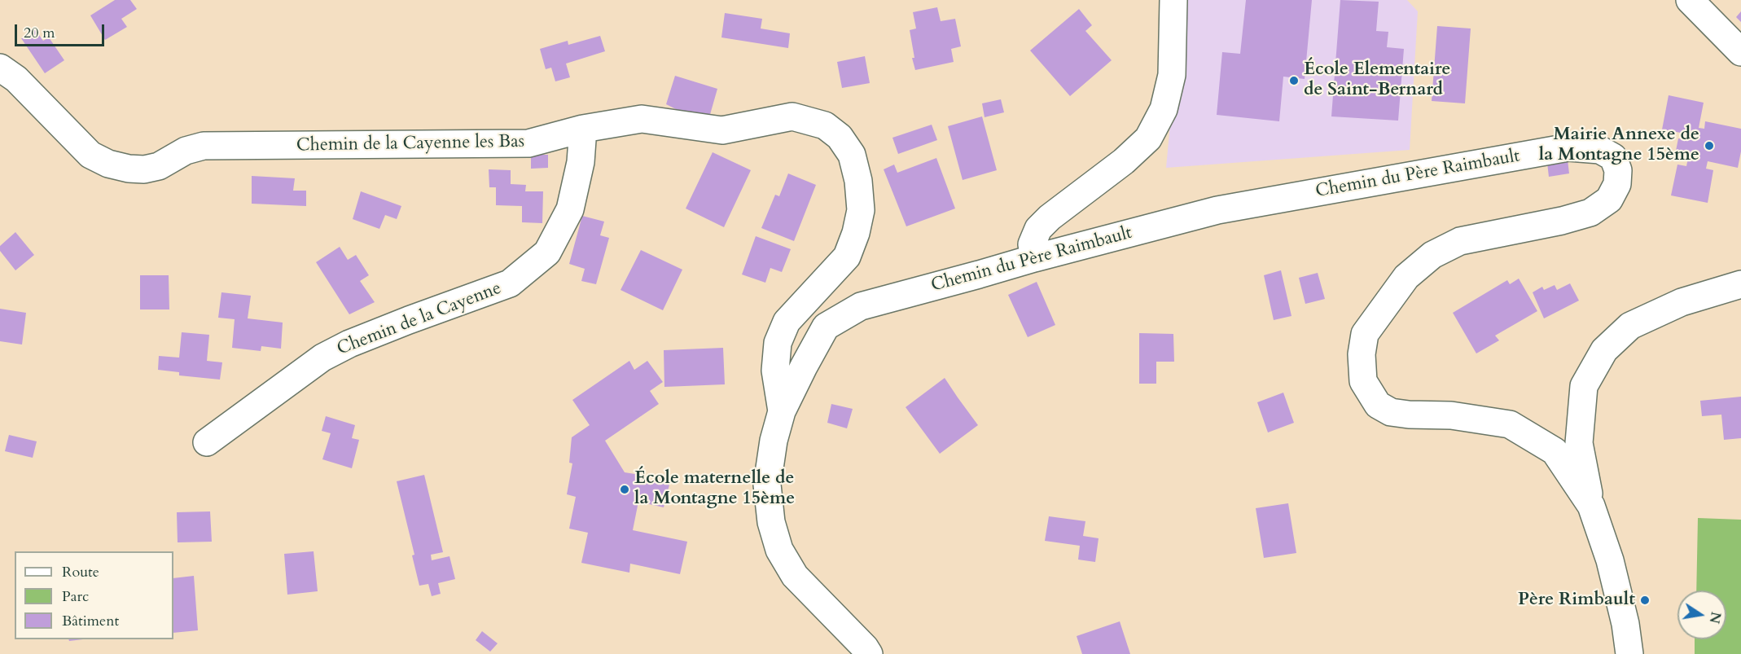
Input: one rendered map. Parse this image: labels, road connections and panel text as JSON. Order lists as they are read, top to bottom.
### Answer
{
  "streets": {
    "street": ["Chemin de la Cayenne les Bas", "Chemin du Père Raimbault", "Chemin de la Cayenne"]
  },
  "crossings": [
    ["Chemin de la Cayenne les Bas", "Chemin du Père Raimbault"],
    ["Chemin de la Cayenne les Bas", "Chemin de la Cayenne"]
  ],
  "places": [
    "École Elementaire de Saint-Bernard",
    "Mairie Annexe de la Montagne 15ème",
    "École maternelle de la Montagne 15ème",
    "Père Rimbault"
  ],
  "legend": ["Route", "Parc", "Bâtiment"],
  "scale_bar": "20 m",
  "north": "right"
}
